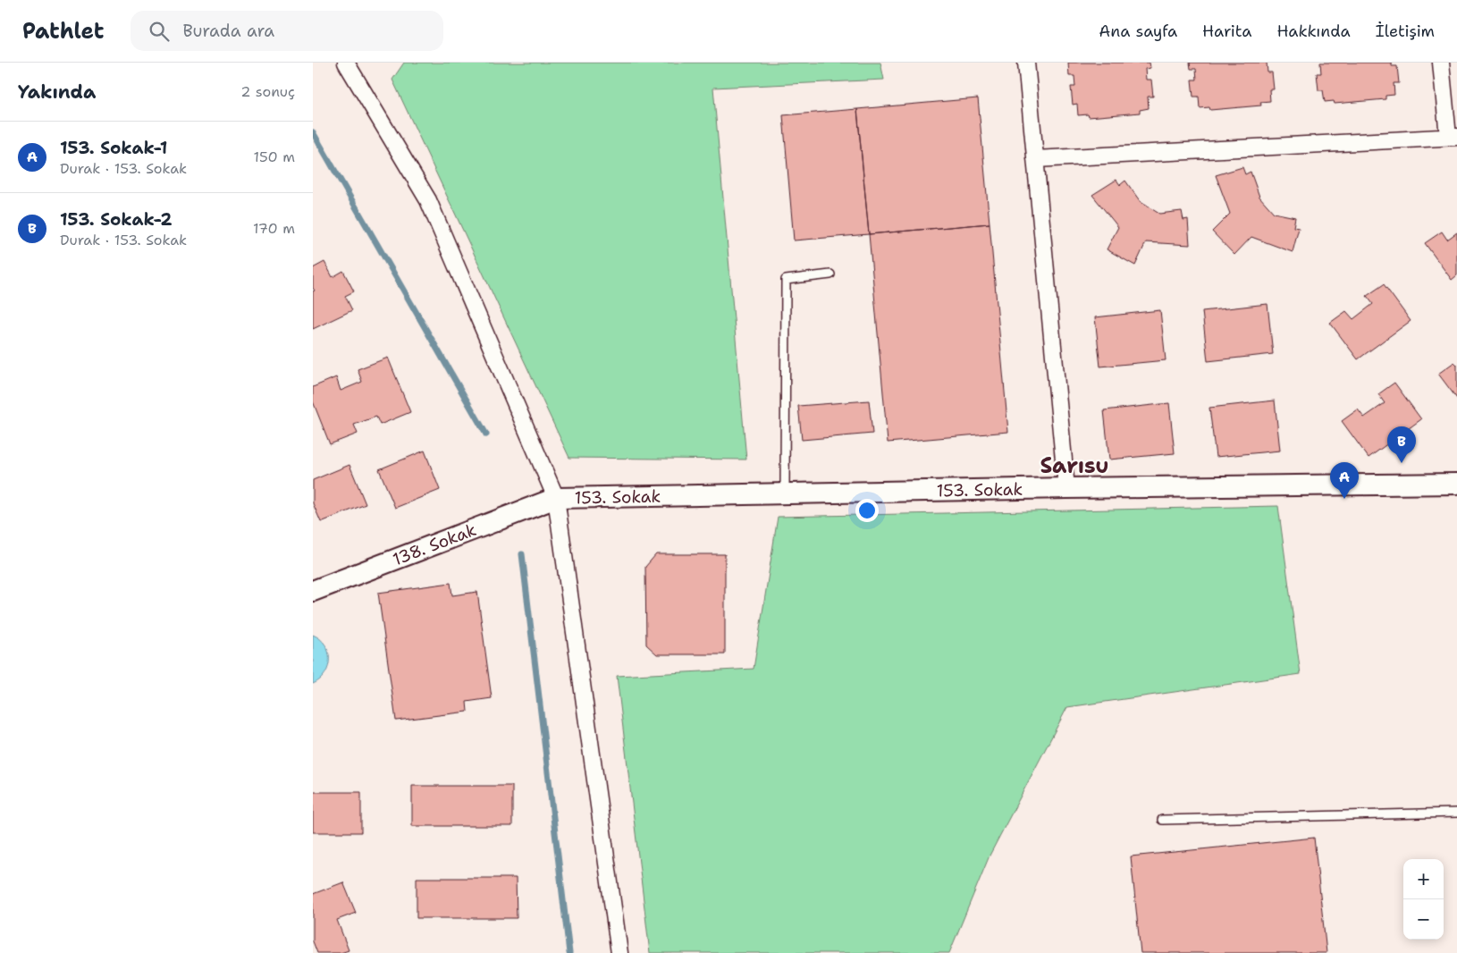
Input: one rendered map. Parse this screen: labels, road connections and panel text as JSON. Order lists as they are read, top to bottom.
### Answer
{
  "streets": {
    "street": ["153. Sokak", "138. Sokak"]
  },
  "crossings": [
    ["153. Sokak", "138. Sokak"]
  ],
  "districts": ["Sarısu"],
  "page": {
    "header": "Pathlet",
    "search": "Burada ara",
    "nav": [
      "Ana sayfa",
      "Harita",
      "Hakkında",
      "İletişim"
    ],
    "heading": ["Yakında", "2 sonuç"],
    "list": [
      {
        "mark": "A",
        "name": "153. Sokak-1",
        "note": "Durak · 153. Sokak",
        "value": "150 m"
      },
      {
        "mark": "B",
        "name": "153. Sokak-2",
        "note": "Durak · 153. Sokak",
        "value": "170 m"
      }
    ],
    "pins": ["B", "A"],
    "map_buttons": ["+", "−"]
  }
}
